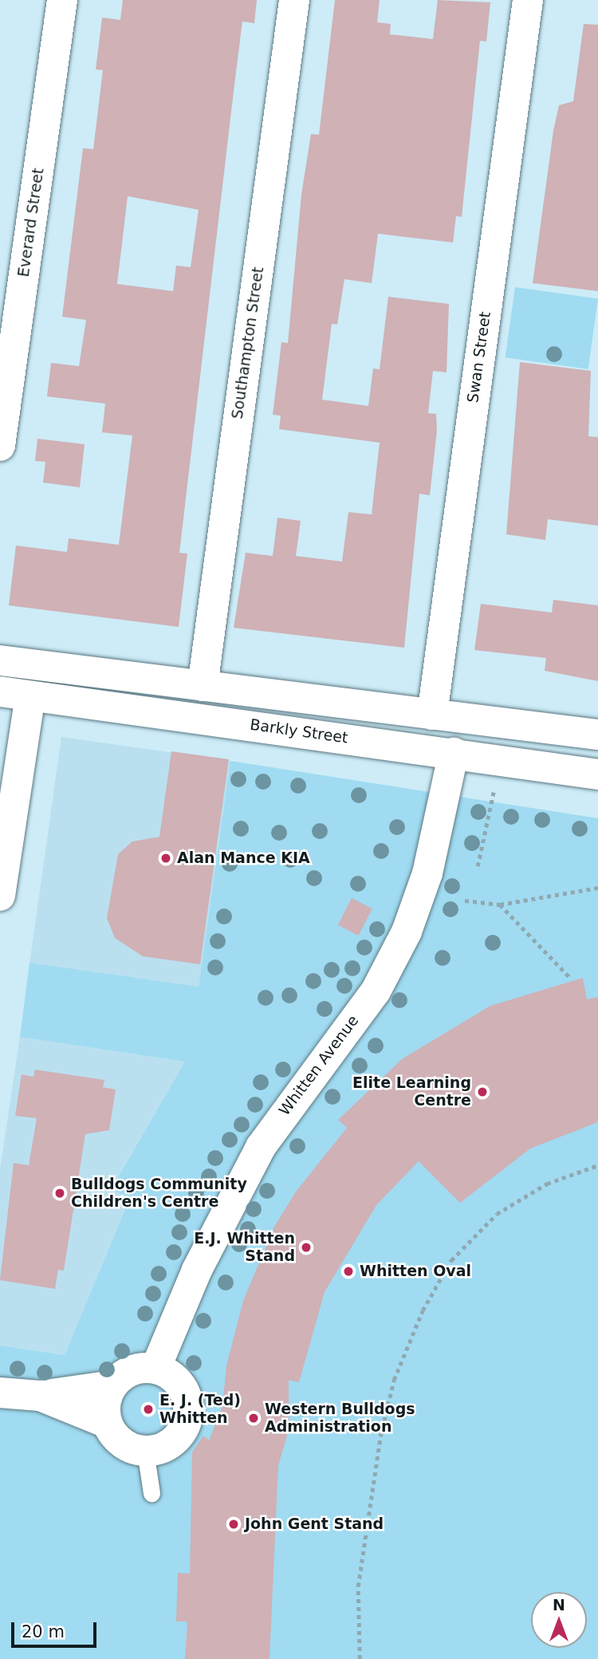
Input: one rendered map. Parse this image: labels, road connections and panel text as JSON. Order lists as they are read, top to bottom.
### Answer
{
  "streets": {
    "street": [
      "Everard Street",
      "Southampton Street",
      "Swan Street",
      "Barkly Street",
      "Whitten Avenue"
    ]
  },
  "crossings": [
    ["Southampton Street", "Barkly Street"],
    ["Swan Street", "Barkly Street"],
    ["Swan Street", "Whitten Avenue"],
    ["Barkly Street", "Whitten Avenue"]
  ],
  "places": [
    "Alan Mance KIA",
    "Elite Learning Centre",
    "Bulldogs Community Children's Centre",
    "E.J. Whitten Stand",
    "Whitten Oval",
    "E. J. (Ted) Whitten",
    "Western Bulldogs Administration",
    "John Gent Stand"
  ],
  "scale_bar": "20 m",
  "north": "top"
}
